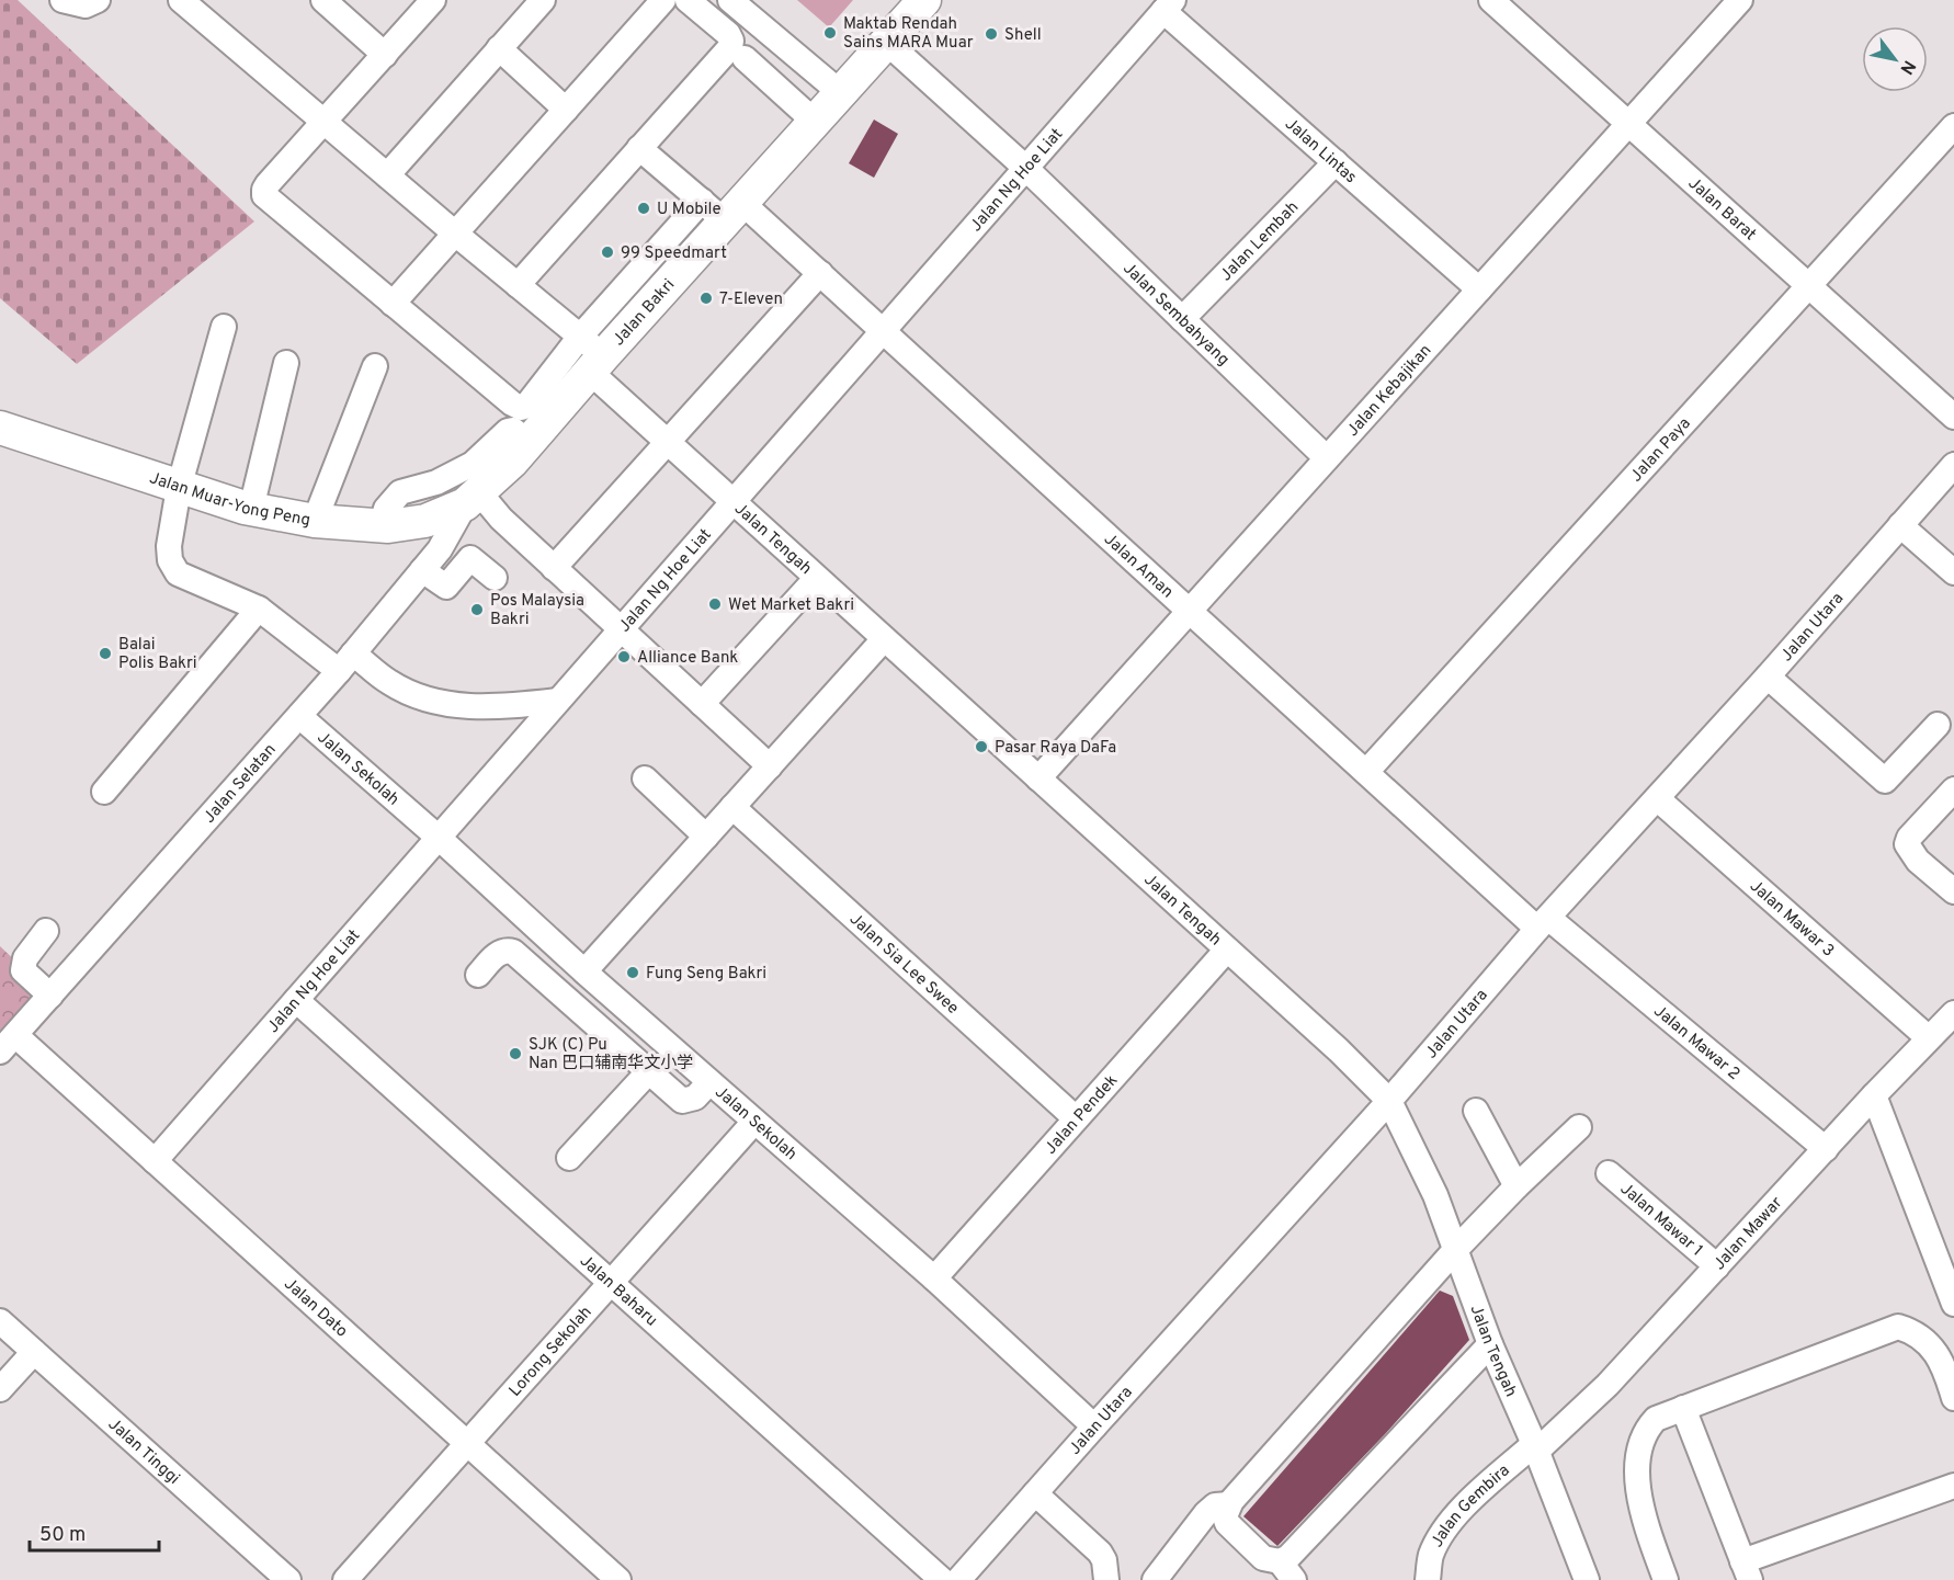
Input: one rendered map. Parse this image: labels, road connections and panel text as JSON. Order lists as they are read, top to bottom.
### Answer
{
  "streets": {
    "main road": ["Jalan Bakri", "Jalan Muar-Yong Peng"],
    "street": [
      "Jalan Lintas",
      "Jalan Ng Hoe Liat",
      "Jalan Barat",
      "Jalan Lembah",
      "Jalan Sembahyang",
      "Jalan Kebajikan",
      "Jalan Paya",
      "Jalan Tengah",
      "Jalan Aman",
      "Jalan Utara",
      "Jalan Sekolah",
      "Jalan Selatan",
      "Jalan Mawar 3",
      "Jalan Sia Lee Swee",
      "Jalan Mawar 2",
      "Jalan Pendek",
      "Jalan Mawar 1",
      "Jalan Mawar",
      "Jalan Baharu",
      "Jalan Dato",
      "Lorong Sekolah",
      "Jalan Tinggi",
      "Jalan Gembira"
    ]
  },
  "crossings": [
    ["Jalan Lintas", "Jalan Ng Hoe Liat"],
    ["Jalan Lintas", "Jalan Lembah"],
    ["Jalan Lintas", "Jalan Kebajikan"],
    ["Jalan Ng Hoe Liat", "Jalan Sembahyang"],
    ["Jalan Ng Hoe Liat", "Jalan Tengah"],
    ["Jalan Ng Hoe Liat", "Jalan Aman"],
    ["Jalan Ng Hoe Liat", "Jalan Sekolah"],
    ["Jalan Ng Hoe Liat", "Jalan Baharu"],
    ["Jalan Ng Hoe Liat", "Jalan Dato"],
    ["Jalan Barat", "Jalan Kebajikan"],
    ["Jalan Barat", "Jalan Paya"],
    ["Jalan Lembah", "Jalan Sembahyang"],
    ["Jalan Bakri", "Jalan Sembahyang"],
    ["Jalan Bakri", "Jalan Muar-Yong Peng"],
    ["Jalan Bakri", "Jalan Tengah"],
    ["Jalan Bakri", "Jalan Aman"],
    ["Jalan Bakri", "Jalan Selatan"],
    ["Jalan Sembahyang", "Jalan Kebajikan"],
    ["Jalan Kebajikan", "Jalan Tengah"],
    ["Jalan Kebajikan", "Jalan Aman"],
    ["Jalan Paya", "Jalan Aman"],
    ["Jalan Muar-Yong Peng", "Jalan Selatan"],
    ["Jalan Tengah", "Jalan Utara"],
    ["Jalan Tengah", "Jalan Pendek"],
    ["Jalan Tengah", "Jalan Mawar"],
    ["Jalan Tengah", "Jalan Gembira"],
    ["Jalan Aman", "Jalan Utara"],
    ["Jalan Aman", "Jalan Mawar 2"],
    ["Jalan Utara", "Jalan Sekolah"],
    ["Jalan Utara", "Jalan Mawar 3"],
    ["Jalan Utara", "Jalan Mawar 2"],
    ["Jalan Sekolah", "Jalan Selatan"],
    ["Jalan Sekolah", "Jalan Pendek"],
    ["Jalan Sekolah", "Lorong Sekolah"],
    ["Jalan Selatan", "Jalan Dato"],
    ["Jalan Mawar 3", "Jalan Mawar"],
    ["Jalan Sia Lee Swee", "Jalan Pendek"],
    ["Jalan Mawar 2", "Jalan Mawar"],
    ["Jalan Mawar 1", "Jalan Mawar"],
    ["Jalan Mawar", "Jalan Gembira"],
    ["Jalan Baharu", "Lorong Sekolah"],
    ["Jalan Dato", "Lorong Sekolah"]
  ],
  "places": [
    "Maktab Rendah Sains MARA Muar",
    "Shell",
    "U Mobile",
    "99 Speedmart",
    "7-Eleven",
    "Wet Market Bakri",
    "Pos Malaysia Bakri",
    "Balai Polis Bakri",
    "Alliance Bank",
    "Pasar Raya DaFa",
    "Fung Seng Bakri",
    "SJK (C) Pu Nan 巴口辅南华文小学"
  ],
  "scale_bar": "50 m",
  "north": "bottom right"
}
